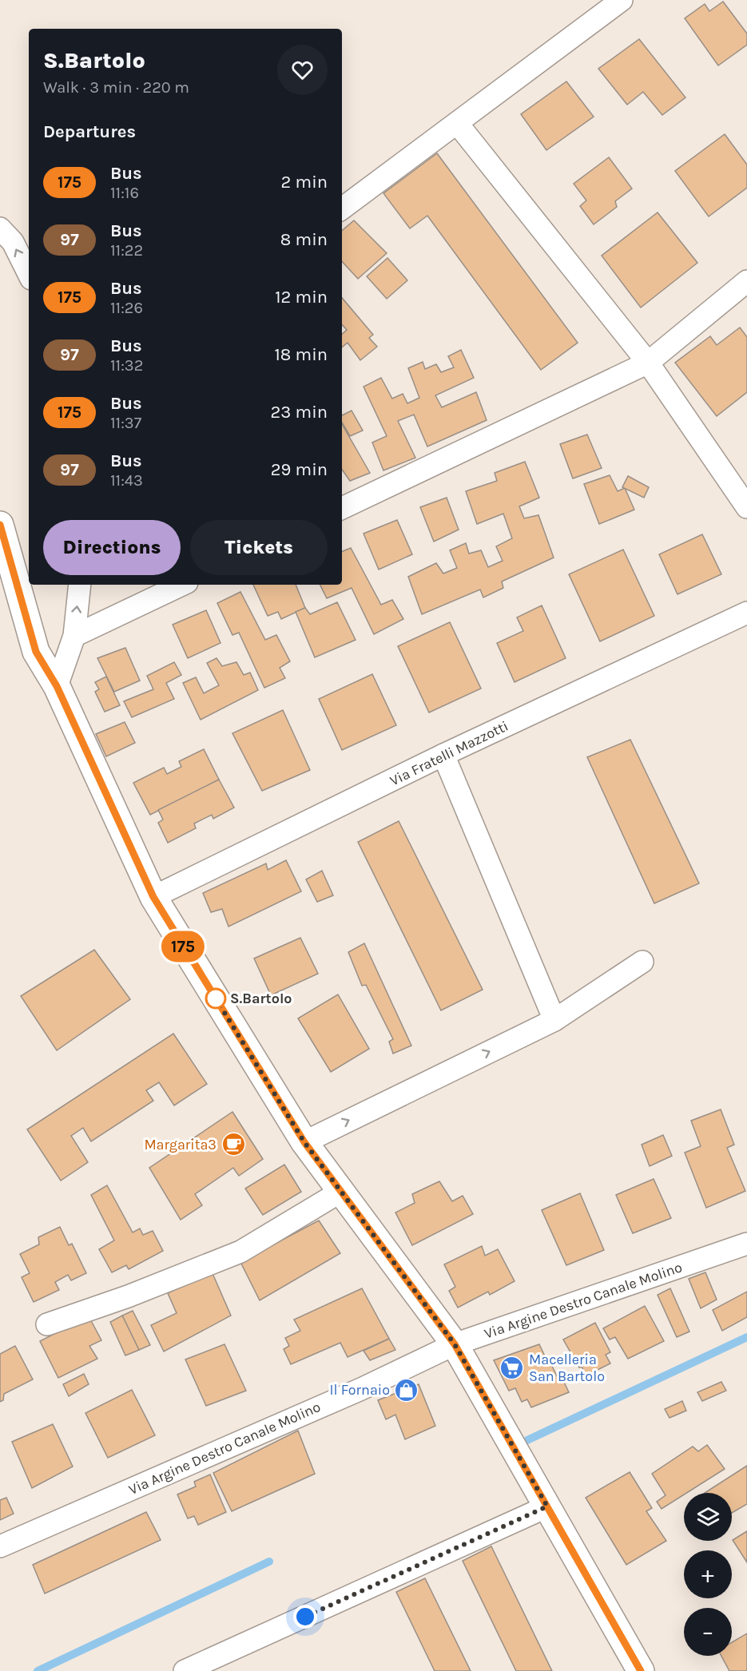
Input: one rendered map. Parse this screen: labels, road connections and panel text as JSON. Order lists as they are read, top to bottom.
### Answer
{
  "streets": {
    "street": ["Via Fratelli Mazzotti", "Via Argine Destro Canale Molino"]
  },
  "places": {
    "other": ["S.Bartolo"],
    "cafe": ["Margarita3"],
    "supermarket": ["Macelleria San Bartolo"],
    "shop": ["Il Fornaio"]
  },
  "lines": ["bus line 175"],
  "page": {
    "on_map": "175",
    "heading": [
      ["S.Bartolo", "Walk · 3 min · 220 m"],
      "Departures"
    ],
    "list": [
      {
        "mark": "175",
        "name": "Bus",
        "note": "11:16",
        "value": "2 min"
      },
      {
        "mark": "97",
        "name": "Bus",
        "note": "11:22",
        "value": "8 min"
      },
      {
        "mark": "175",
        "name": "Bus",
        "note": "11:26",
        "value": "12 min"
      },
      {
        "mark": "97",
        "name": "Bus",
        "note": "11:32",
        "value": "18 min"
      },
      {
        "mark": "175",
        "name": "Bus",
        "note": "11:37",
        "value": "23 min"
      },
      {
        "mark": "97",
        "name": "Bus",
        "note": "11:43",
        "value": "29 min"
      }
    ],
    "buttons": ["Directions", "Tickets"],
    "map_buttons": ["+", "−"]
  }
}
